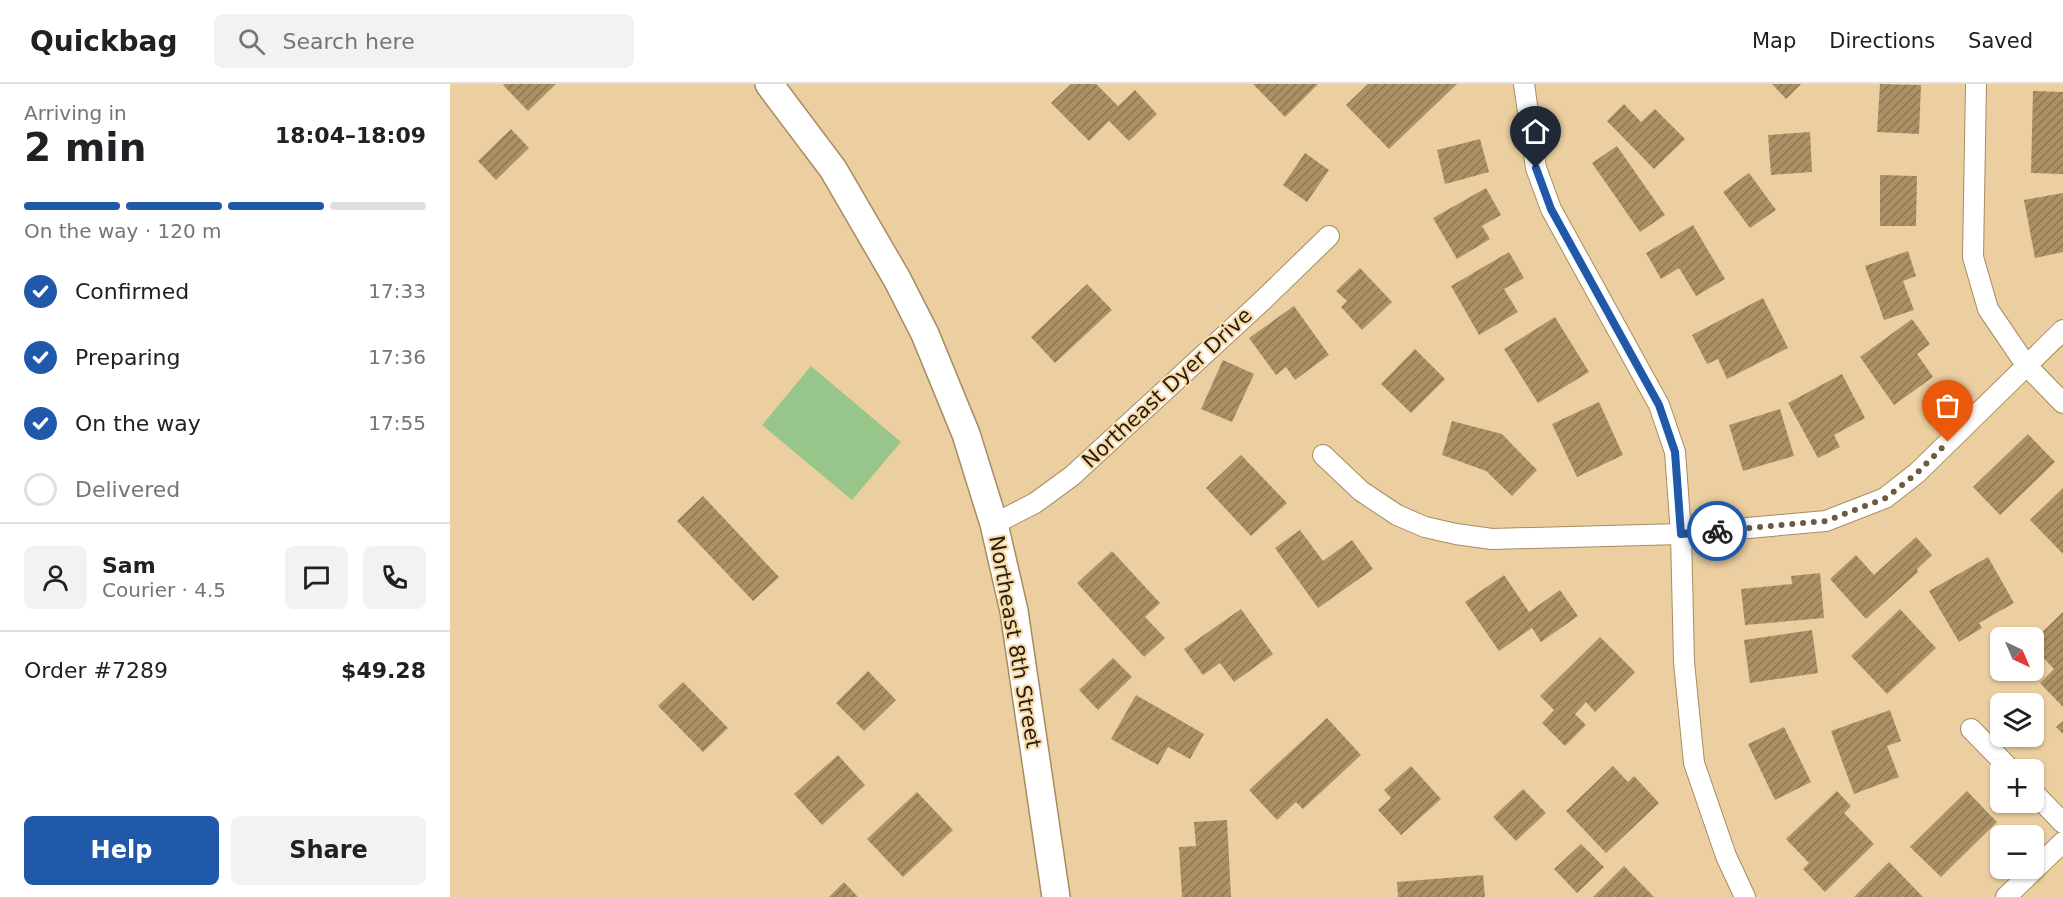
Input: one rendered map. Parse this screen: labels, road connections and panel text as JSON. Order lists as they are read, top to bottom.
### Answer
{
  "streets": {
    "main road": ["Northeast 8th Street"],
    "street": ["Northeast Dyer Drive"]
  },
  "crossings": [
    ["Northeast Dyer Drive", "Northeast 8th Street"]
  ],
  "north": "bottom right",
  "page": {
    "header": "Quickbag",
    "search": "Search here",
    "nav": ["Map", "Directions", "Saved"],
    "heading": ["2 min", "Arriving in", "18:04–18:09"],
    "panel": [
      "Sam",
      "Courier · 4.5",
      "Order #7289",
      "$49.28"
    ],
    "bar": "On the way · 120 m",
    "list": [
      ["Confirmed", "17:33"],
      ["Preparing", "17:36"],
      ["On the way", "17:55"],
      "Delivered"
    ],
    "map_buttons": ["+", "−"],
    "buttons": ["Help", "Share"]
  }
}
